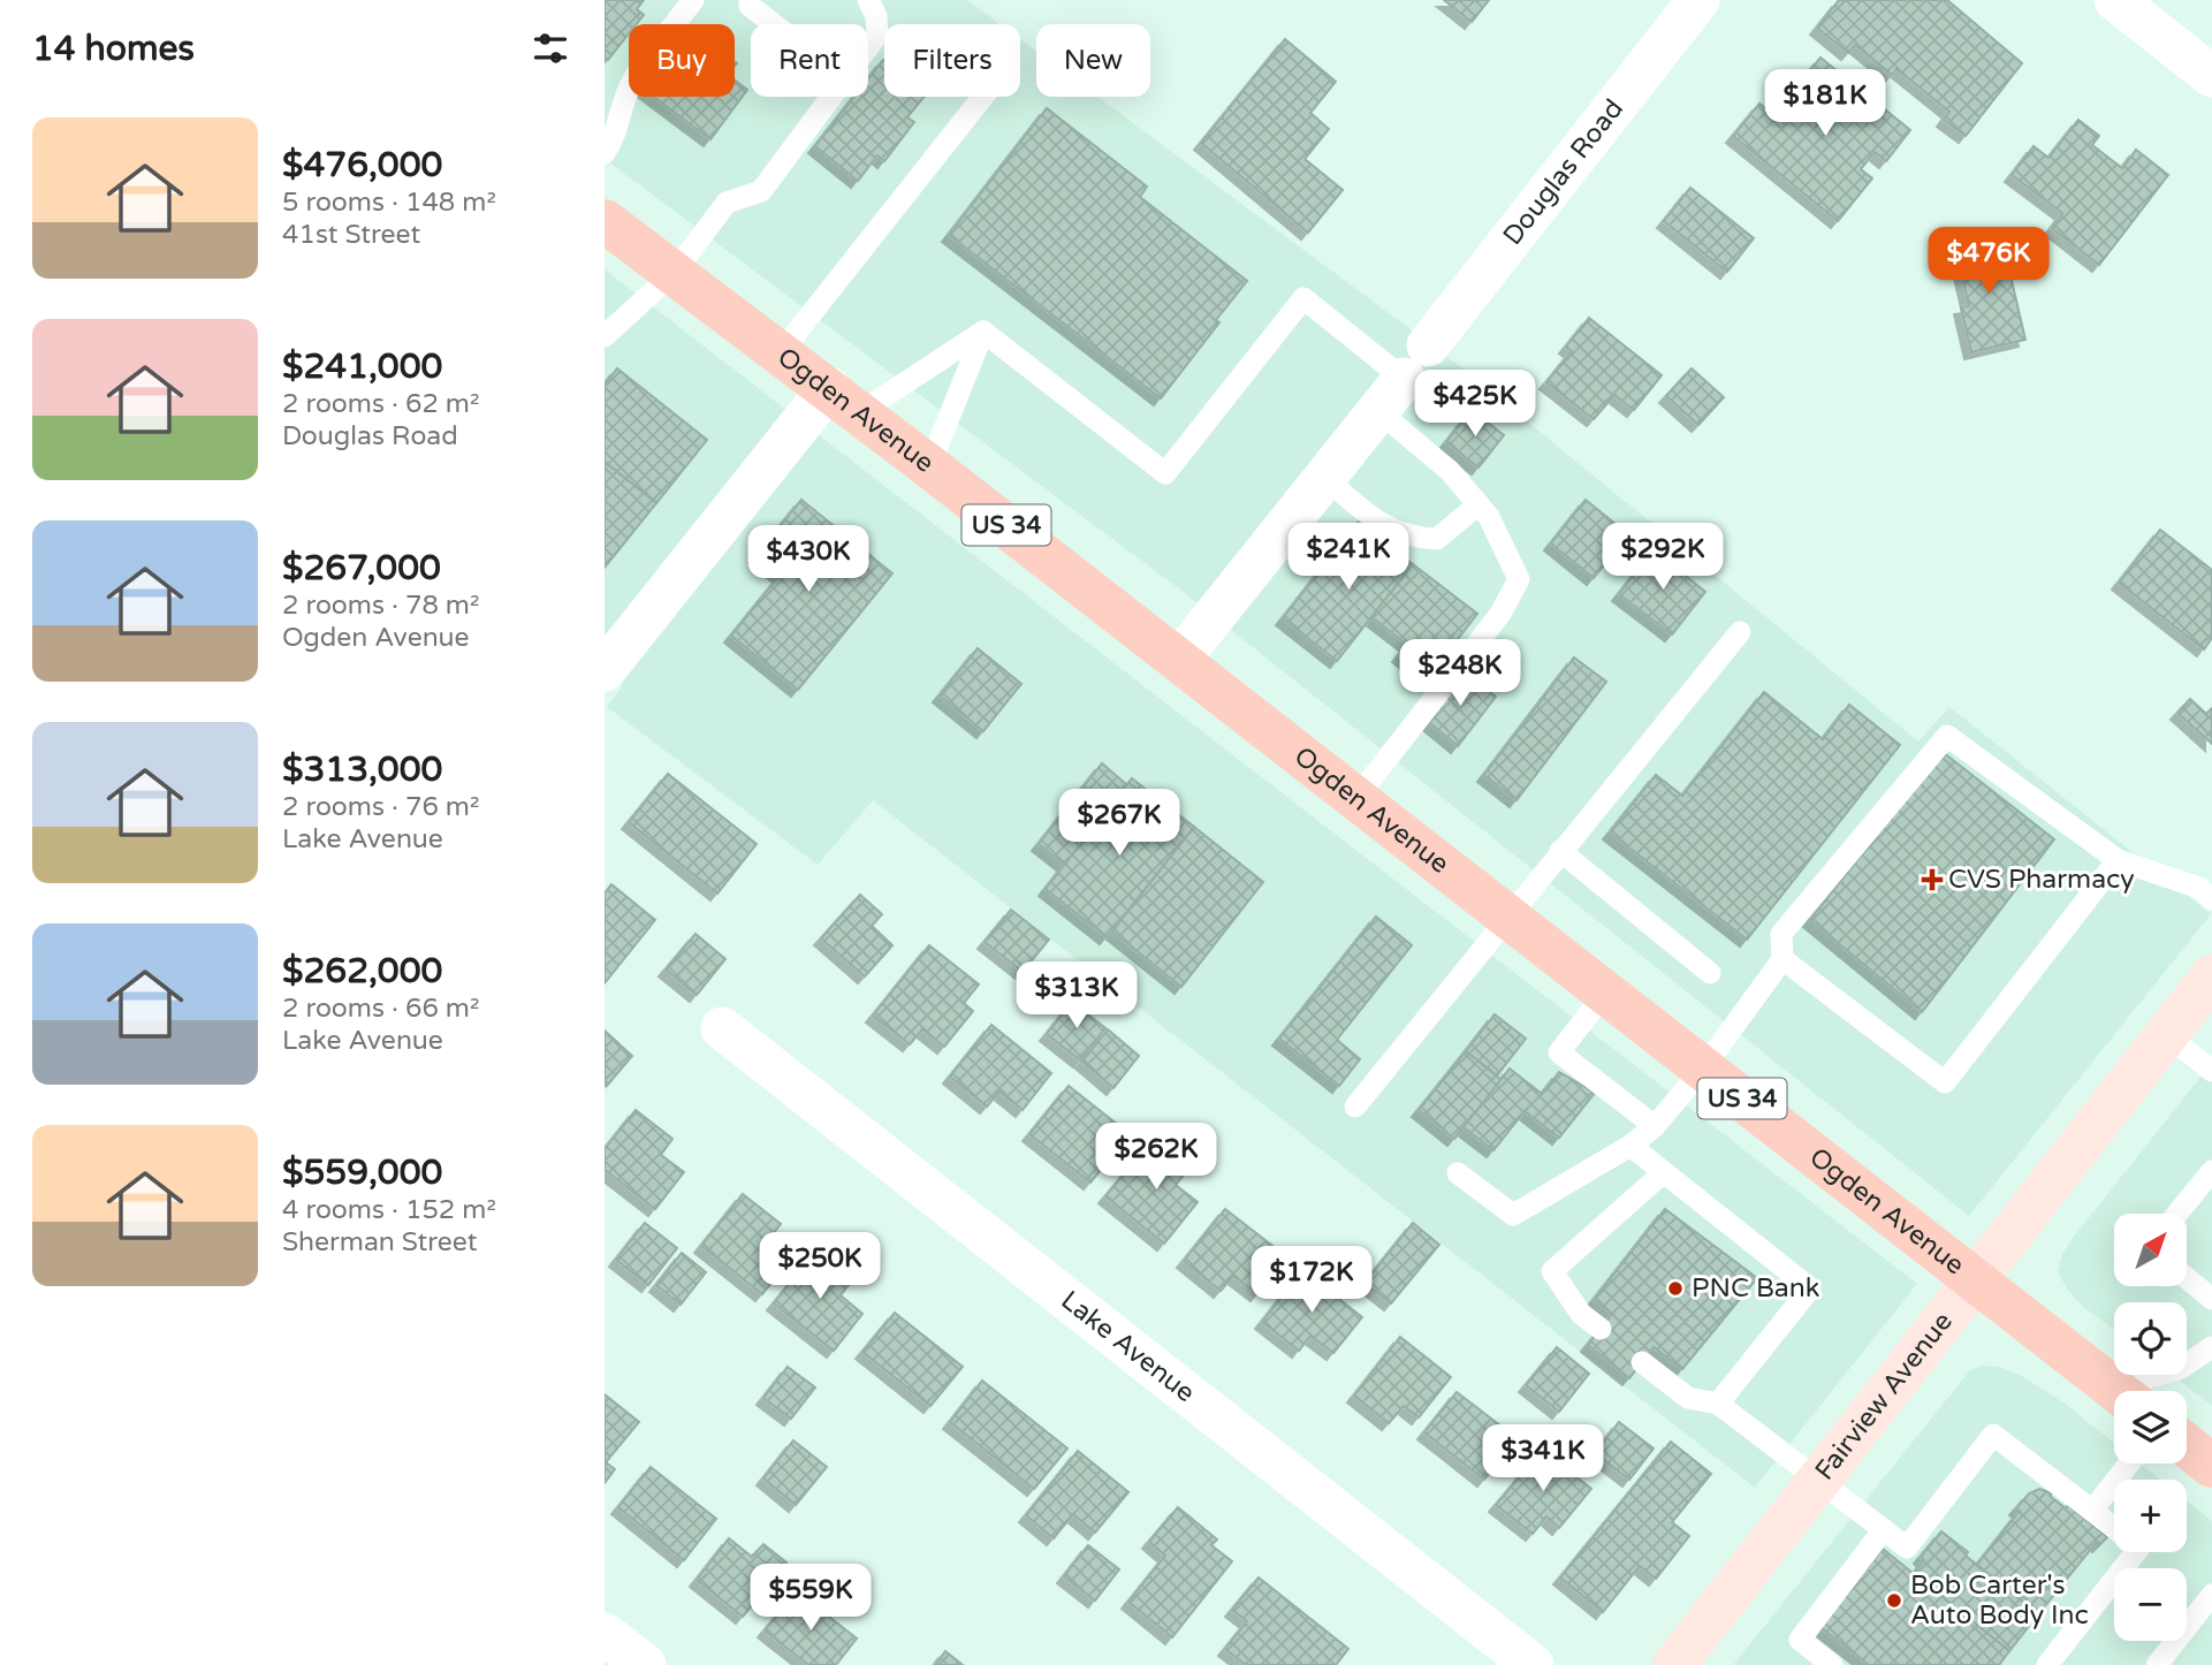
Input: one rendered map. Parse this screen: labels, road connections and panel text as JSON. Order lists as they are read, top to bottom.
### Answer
{
  "streets": {
    "main road": ["Ogden Avenue", "US 34"],
    "street": ["Douglas Road", "Lake Avenue", "Fairview Avenue"]
  },
  "crossings": [
    ["Douglas Road", "Ogden Avenue"],
    ["Ogden Avenue", "Fairview Avenue"]
  ],
  "places": {
    "health": ["CVS Pharmacy"],
    "other": ["PNC Bank", "Bob Carter's Auto Body Inc"]
  },
  "north": "top right",
  "page": {
    "heading": "14 homes",
    "chip": [
      "Buy",
      "Rent",
      "Filters",
      "New"
    ],
    "price": [
      "$181K",
      "$476K",
      "$425K",
      "$241K",
      "$292K",
      "$430K",
      "$248K",
      "$267K",
      "$313K",
      "$262K",
      "$250K",
      "$172K",
      "$341K",
      "$559K"
    ],
    "list": [
      {
        "name": "$476,000",
        "note": "5 rooms · 148 m² · 41st Street"
      },
      {
        "name": "$241,000",
        "note": "2 rooms · 62 m² · Douglas Road"
      },
      {
        "name": "$267,000",
        "note": "2 rooms · 78 m² · Ogden Avenue"
      },
      {
        "name": "$313,000",
        "note": "2 rooms · 76 m² · Lake Avenue"
      },
      {
        "name": "$262,000",
        "note": "2 rooms · 66 m² · Lake Avenue"
      },
      {
        "name": "$559,000",
        "note": "4 rooms · 152 m² · Sherman Street"
      }
    ],
    "map_buttons": ["+", "−"]
  }
}
